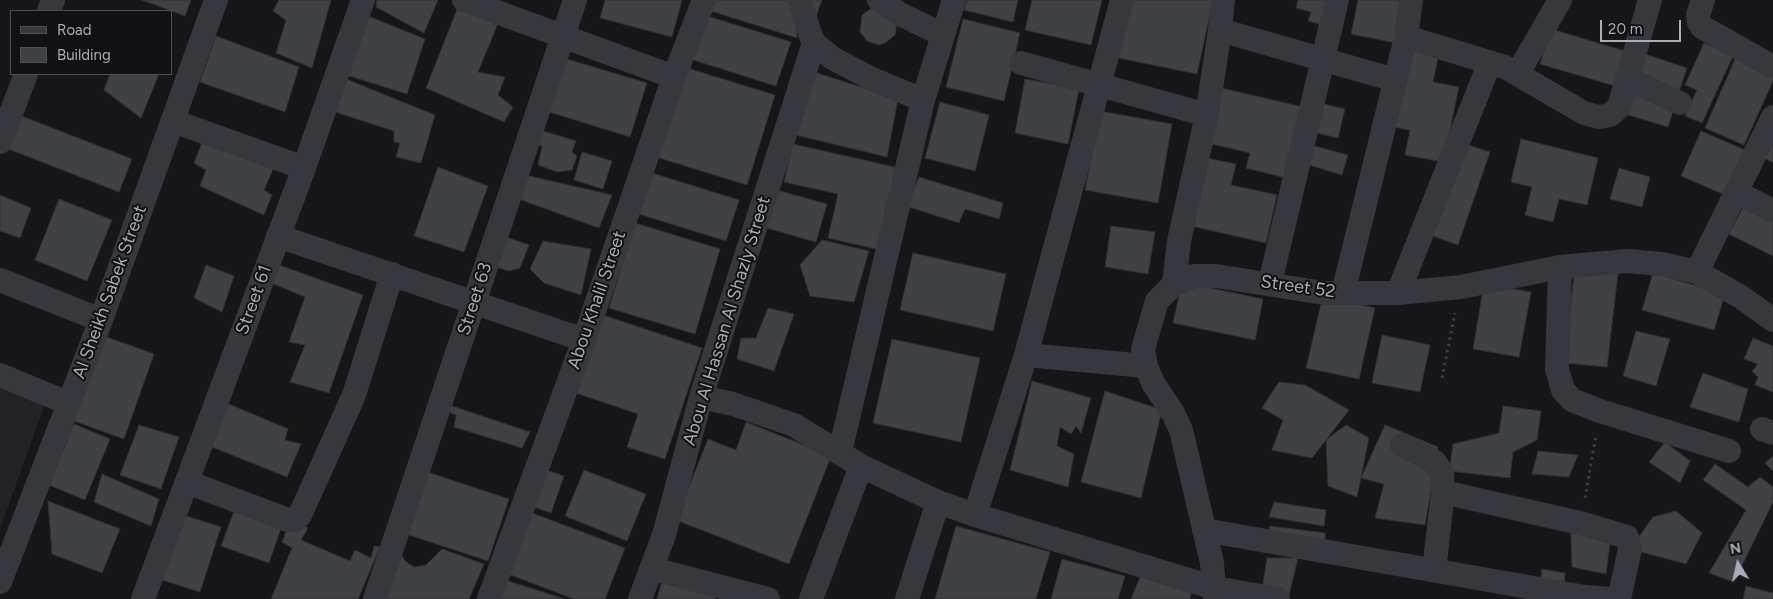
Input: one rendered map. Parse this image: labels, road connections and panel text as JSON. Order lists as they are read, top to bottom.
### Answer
{
  "streets": {
    "street": [
      "Street 52",
      "Al Sheikh Sabek Street",
      "Street 63",
      "Street 61",
      "Abou Khalil Street",
      "Abou Al Hassan Al Shazly Street"
    ]
  },
  "legend": ["Road", "Building"],
  "scale_bar": "20 m",
  "north": "top"
}
